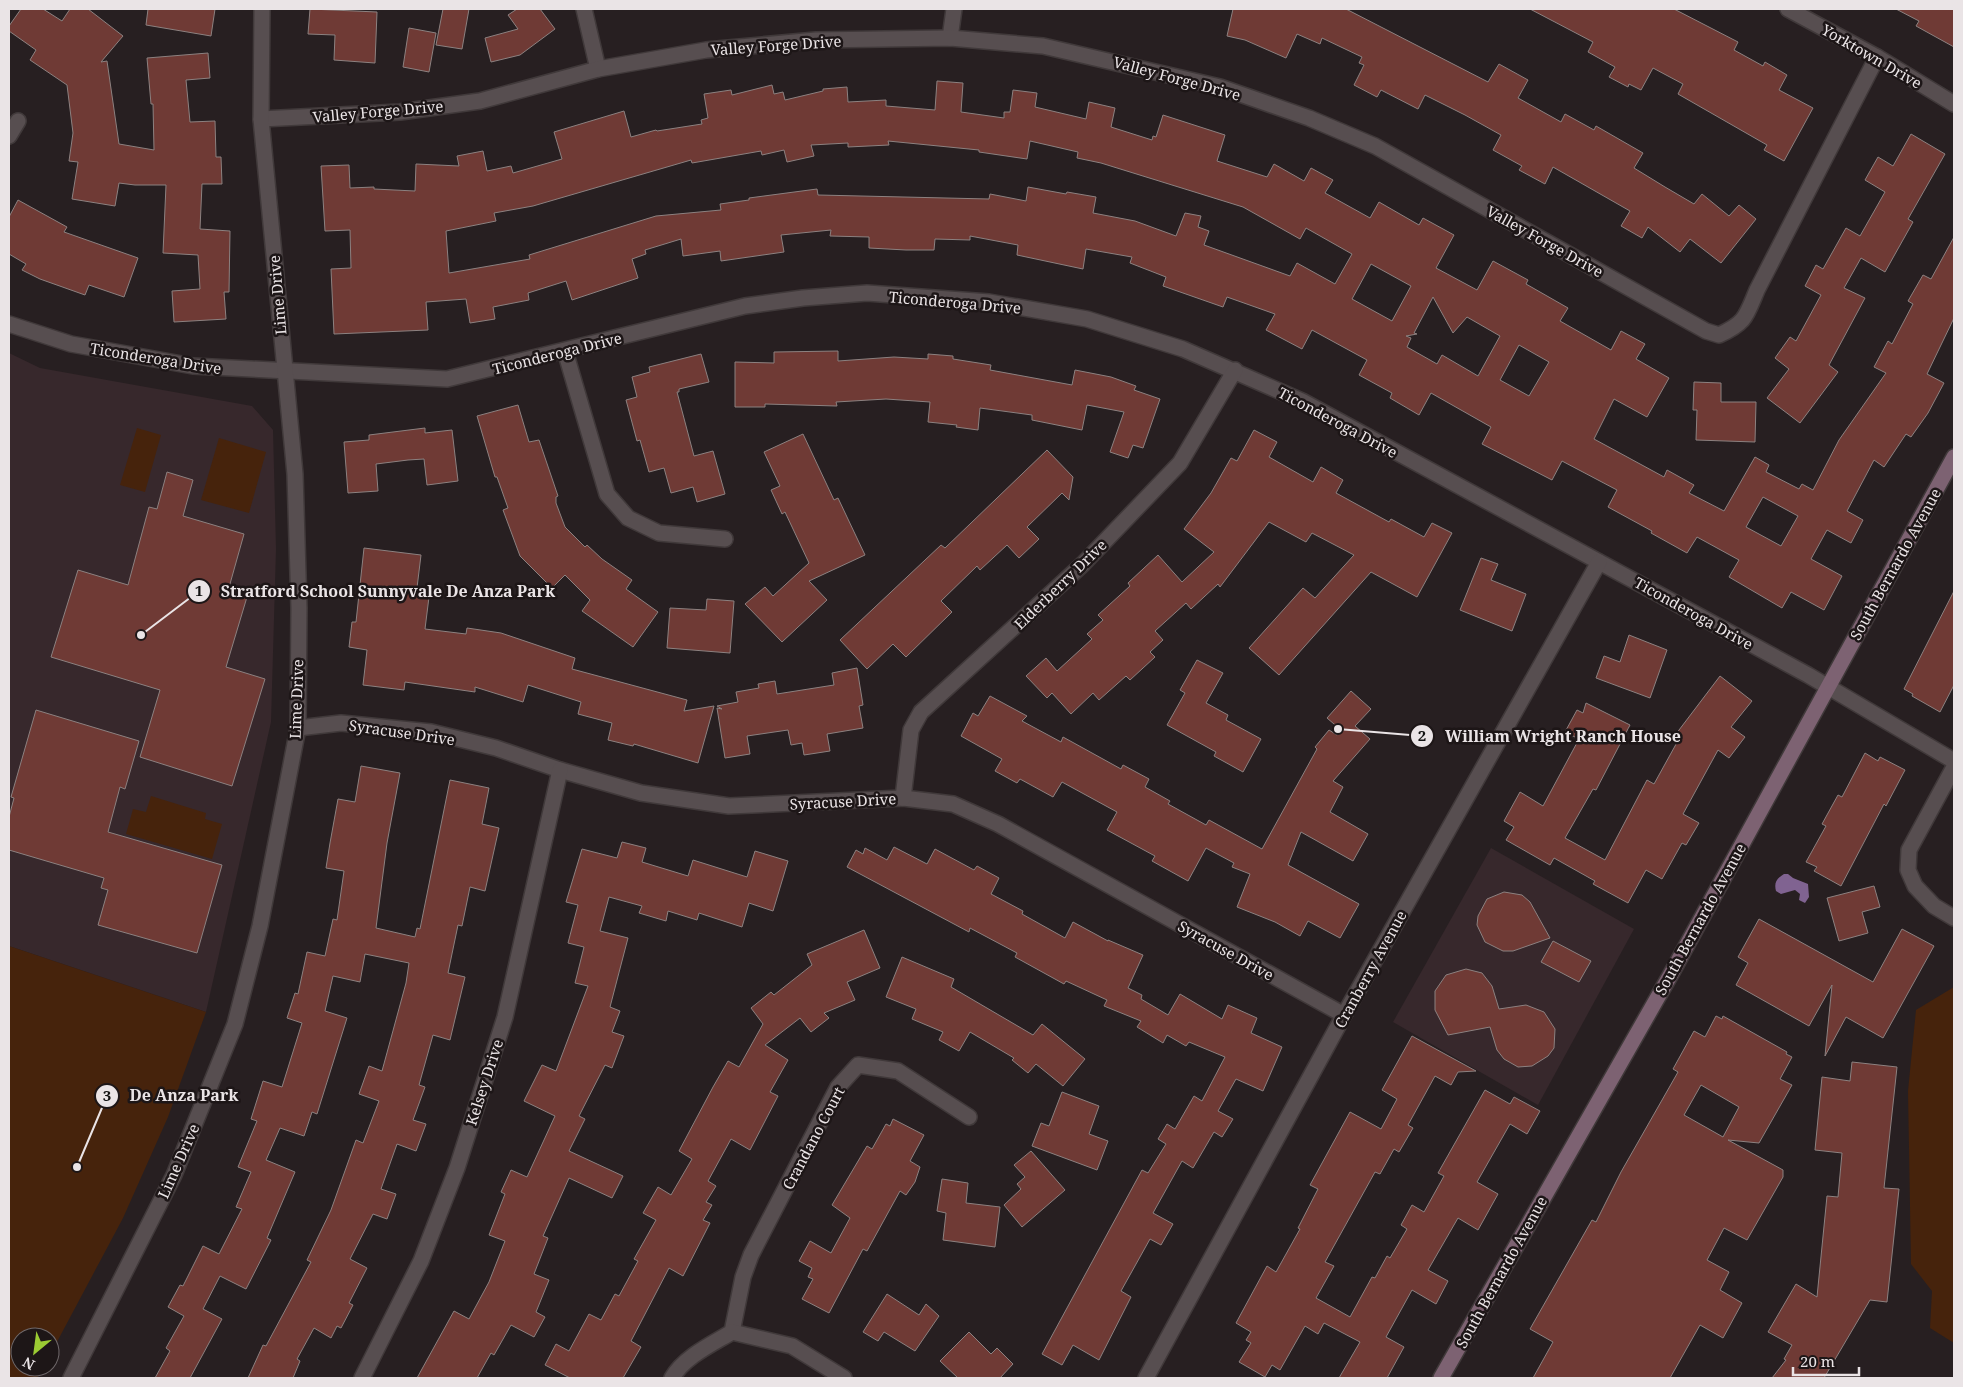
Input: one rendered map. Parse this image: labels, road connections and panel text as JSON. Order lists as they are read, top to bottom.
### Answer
{
  "streets": {
    "street": [
      "Valley Forge Drive",
      "Yorktown Drive",
      "Lime Drive",
      "Ticonderoga Drive",
      "South Bernardo Avenue",
      "Elderberry Drive",
      "Syracuse Drive",
      "Cranberry Avenue",
      "Kelsey Drive",
      "Crandano Court"
    ]
  },
  "crossings": [
    ["Valley Forge Drive", "Yorktown Drive"],
    ["Valley Forge Drive", "Lime Drive"],
    ["Lime Drive", "Ticonderoga Drive"],
    ["Lime Drive", "Syracuse Drive"],
    ["Ticonderoga Drive", "South Bernardo Avenue"],
    ["Ticonderoga Drive", "Elderberry Drive"],
    ["Ticonderoga Drive", "Cranberry Avenue"],
    ["Elderberry Drive", "Syracuse Drive"],
    ["Syracuse Drive", "Cranberry Avenue"],
    ["Syracuse Drive", "Kelsey Drive"]
  ],
  "places": ["Stratford School Sunnyvale De Anza Park", "William Wright Ranch House", "De Anza Park"],
  "scale_bar": "20 m",
  "north": "bottom left"
}
